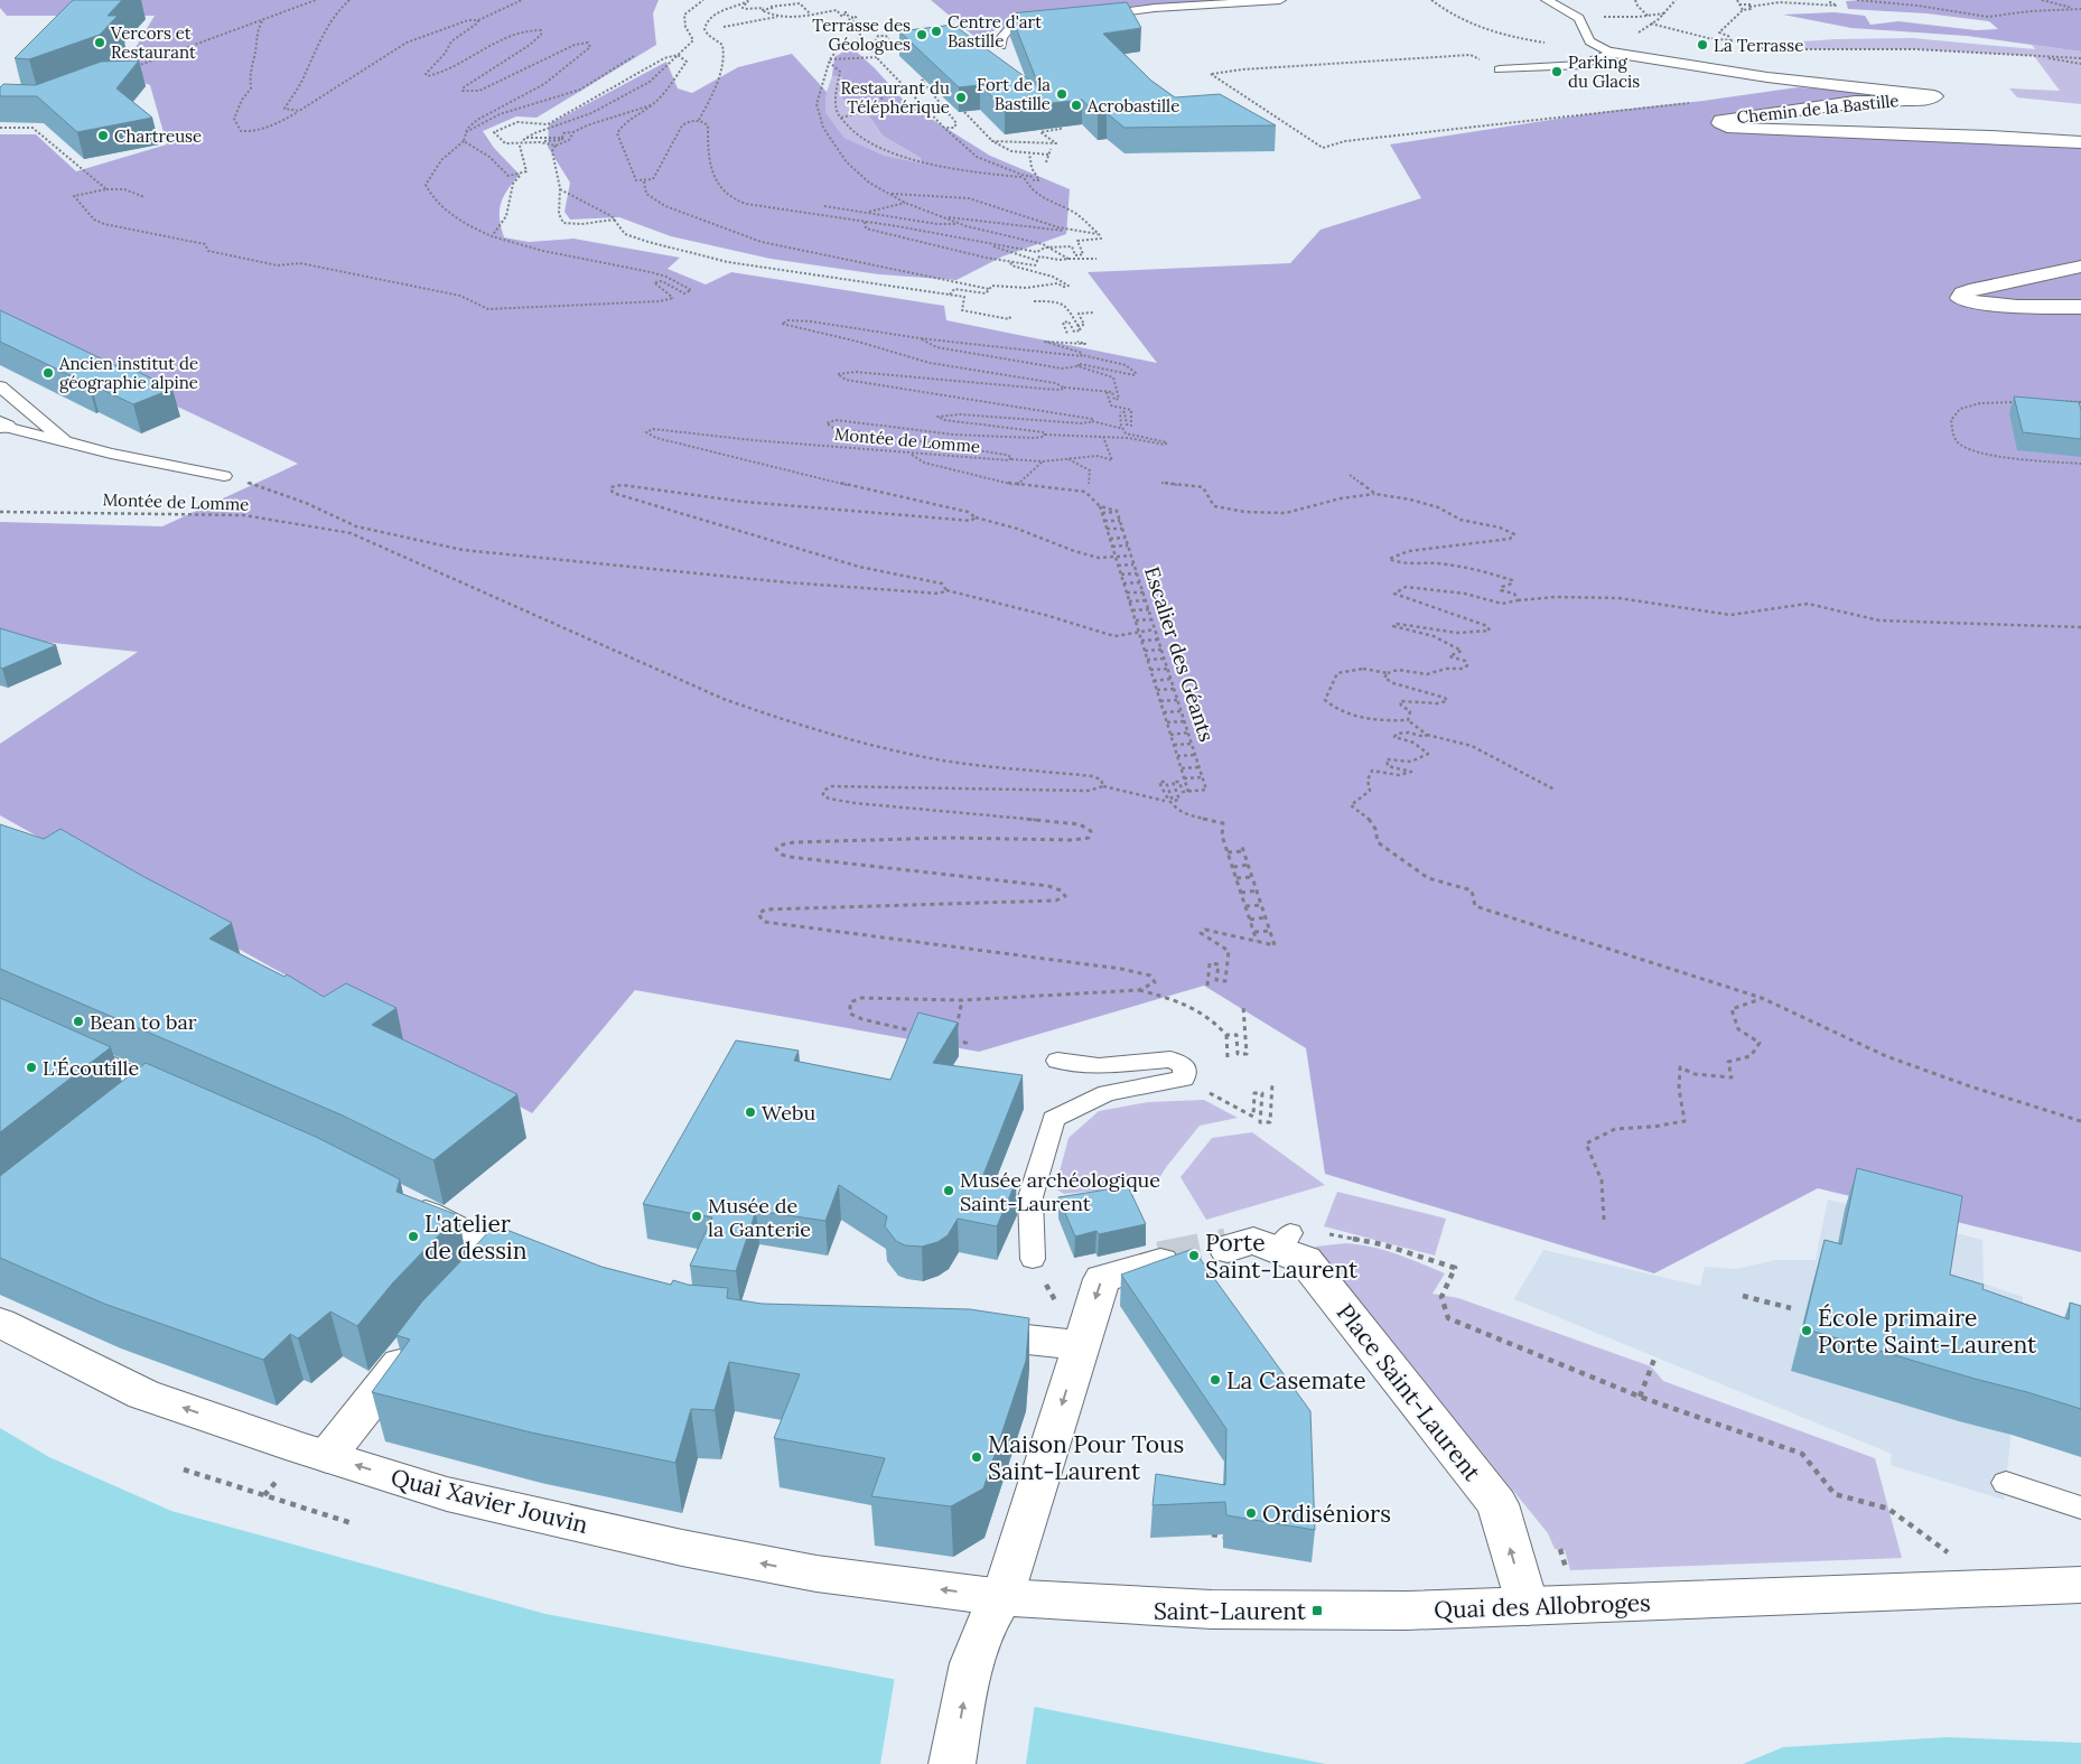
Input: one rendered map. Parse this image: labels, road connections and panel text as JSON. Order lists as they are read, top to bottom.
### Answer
{
  "streets": {
    "street": [
      "Chemin de la Bastille",
      "Place Saint-Laurent",
      "Quai Xavier Jouvin",
      "Quai des Allobroges"
    ],
    "path": ["Montée de Lomme", "Escalier des Géants"]
  },
  "crossings": [
    ["Place Saint-Laurent", "Quai des Allobroges"],
    ["Quai Xavier Jouvin", "Quai des Allobroges"]
  ],
  "one_way": ["Place Saint-Laurent"],
  "places": {
    "other": [
      "Centre d'art Bastille",
      "Terrasse des Géologues",
      "Vercors et Restaurant",
      "La Terrasse",
      "Parking du Glacis",
      "Fort de la Bastille",
      "Restaurant du Téléphérique",
      "Acrobastille",
      "Chartreuse",
      "Ancien institut de géographie alpine",
      "Bean to bar",
      "L'Écoutille",
      "Webu",
      "Musée archéologique Saint-Laurent",
      "Musée de la Ganterie",
      "L'atelier de dessin",
      "Porte Saint-Laurent",
      "École primaire Porte Saint-Laurent",
      "La Casemate",
      "Maison Pour Tous Saint-Laurent",
      "Ordiséniors"
    ],
    "transit": ["Saint-Laurent"]
  }
}
